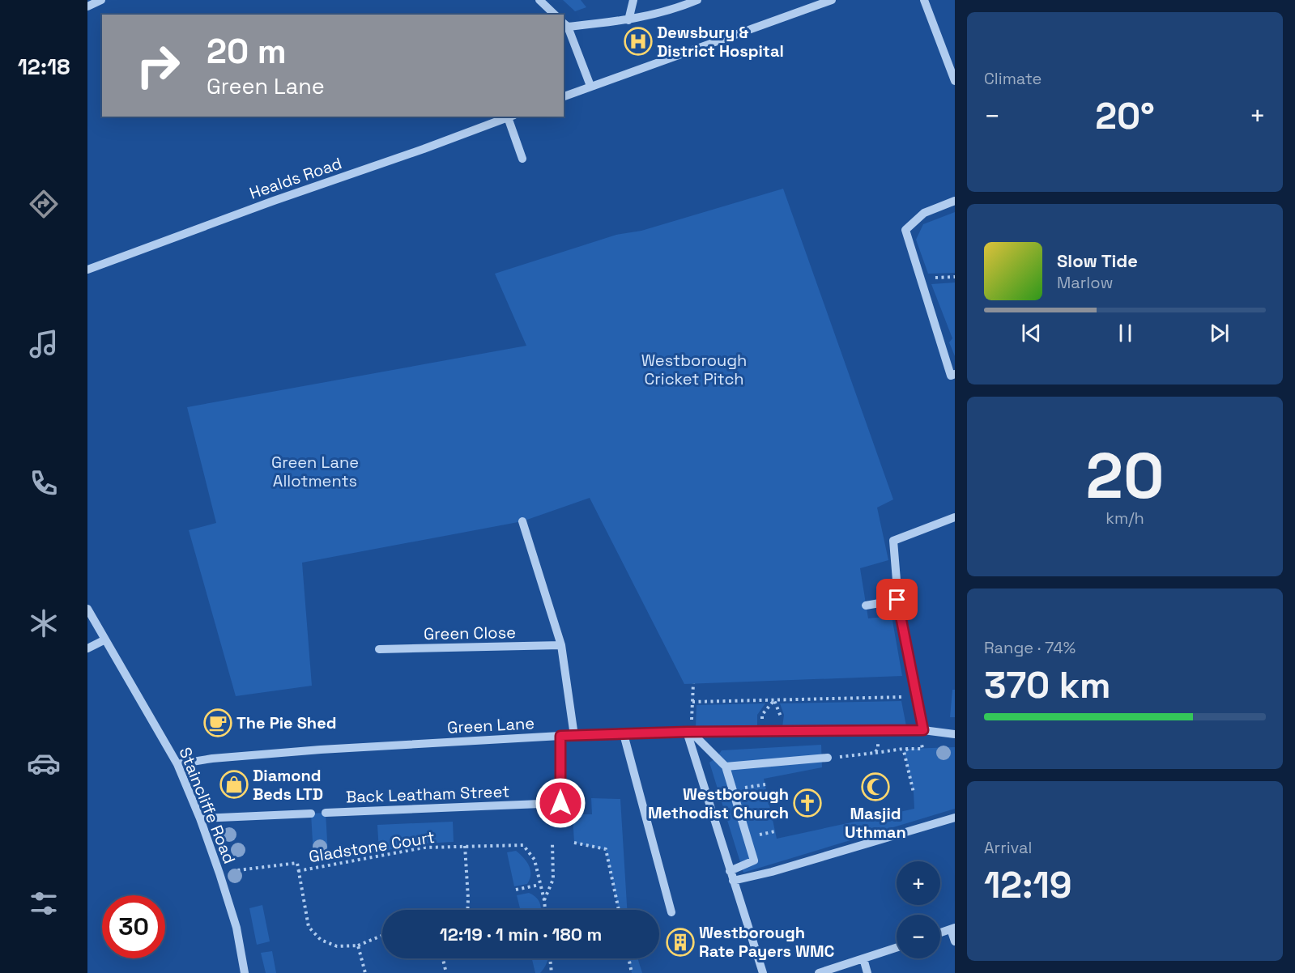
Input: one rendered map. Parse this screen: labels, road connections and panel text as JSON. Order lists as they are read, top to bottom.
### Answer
{
  "streets": {
    "street": [
      "Healds Road",
      "Green Close",
      "Green Lane",
      "Back Leatham Street",
      "Staincliffe Road"
    ],
    "path": ["Gladstone Court"]
  },
  "crossings": [
    ["Green Lane", "Back Leatham Street"],
    ["Green Lane", "Staincliffe Road"],
    ["Staincliffe Road", "Gladstone Court"]
  ],
  "parks": ["Westborough Cricket Pitch", "Green Lane Allotments"],
  "places": {
    "hospital": ["Dewsbury & District Hospital"],
    "cafe": ["The Pie Shed"],
    "shop": ["Diamond Beds LTD"],
    "mosque": ["Masjid Uthman"],
    "church": ["Westborough Methodist Church"],
    "building": ["Westborough Rate Payers WMC"]
  },
  "page": {
    "tabs": "12:18",
    "tile": [
      "Climate",
      ["20", "km/h"],
      ["Range · 74%", "370 km"],
      ["Arrival", "12:19"]
    ],
    "turn": ["20 m", "Green Lane"],
    "heat": ["−", "20°", "+"],
    "song": ["Slow Tide", "Marlow"],
    "map_buttons": ["+", "−"],
    "limit": "30",
    "trip": "12:19 · 1 min · 180 m"
  }
}
